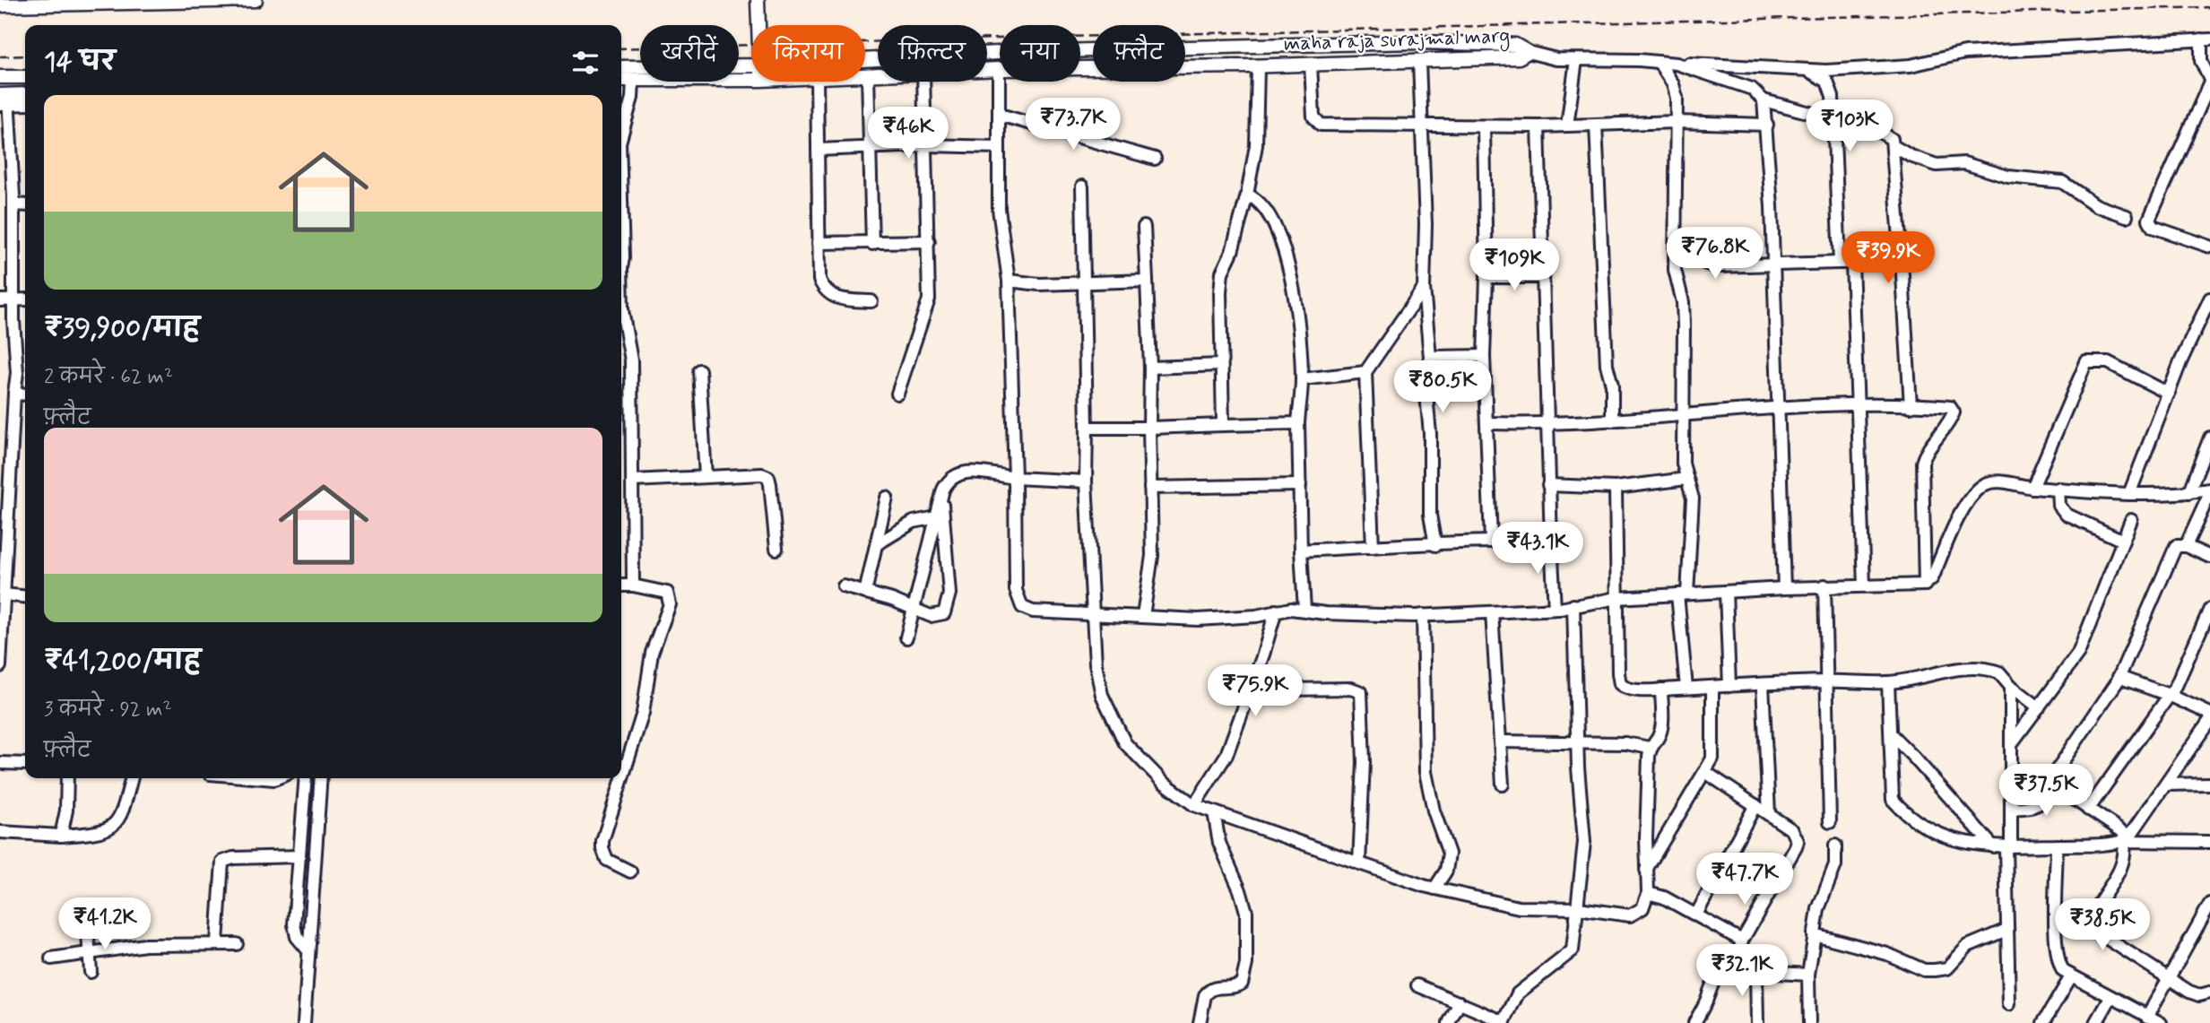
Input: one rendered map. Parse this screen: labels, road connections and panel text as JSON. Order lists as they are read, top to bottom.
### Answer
{
  "streets": {
    "street": ["maha raja surajmal marg"]
  },
  "page": {
    "chip": [
      "खरीदें",
      "किराया",
      "फ़िल्टर",
      "नया",
      "फ़्लैट"
    ],
    "heading": "14 घर",
    "price": [
      "₹73.7K",
      "₹103K",
      "₹46K",
      "₹76.8K",
      "₹39.9K",
      "₹109K",
      "₹80.5K",
      "₹43.1K",
      "₹75.9K",
      "₹37.5K",
      "₹47.7K",
      "₹41.2K",
      "₹38.5K",
      "₹32.1K"
    ],
    "list": [
      {
        "name": "₹39,900/माह",
        "note": "2 कमरे · 62 m² · फ़्लैट"
      },
      {
        "name": "₹41,200/माह",
        "note": "3 कमरे · 92 m² · फ़्लैट"
      }
    ]
  }
}
